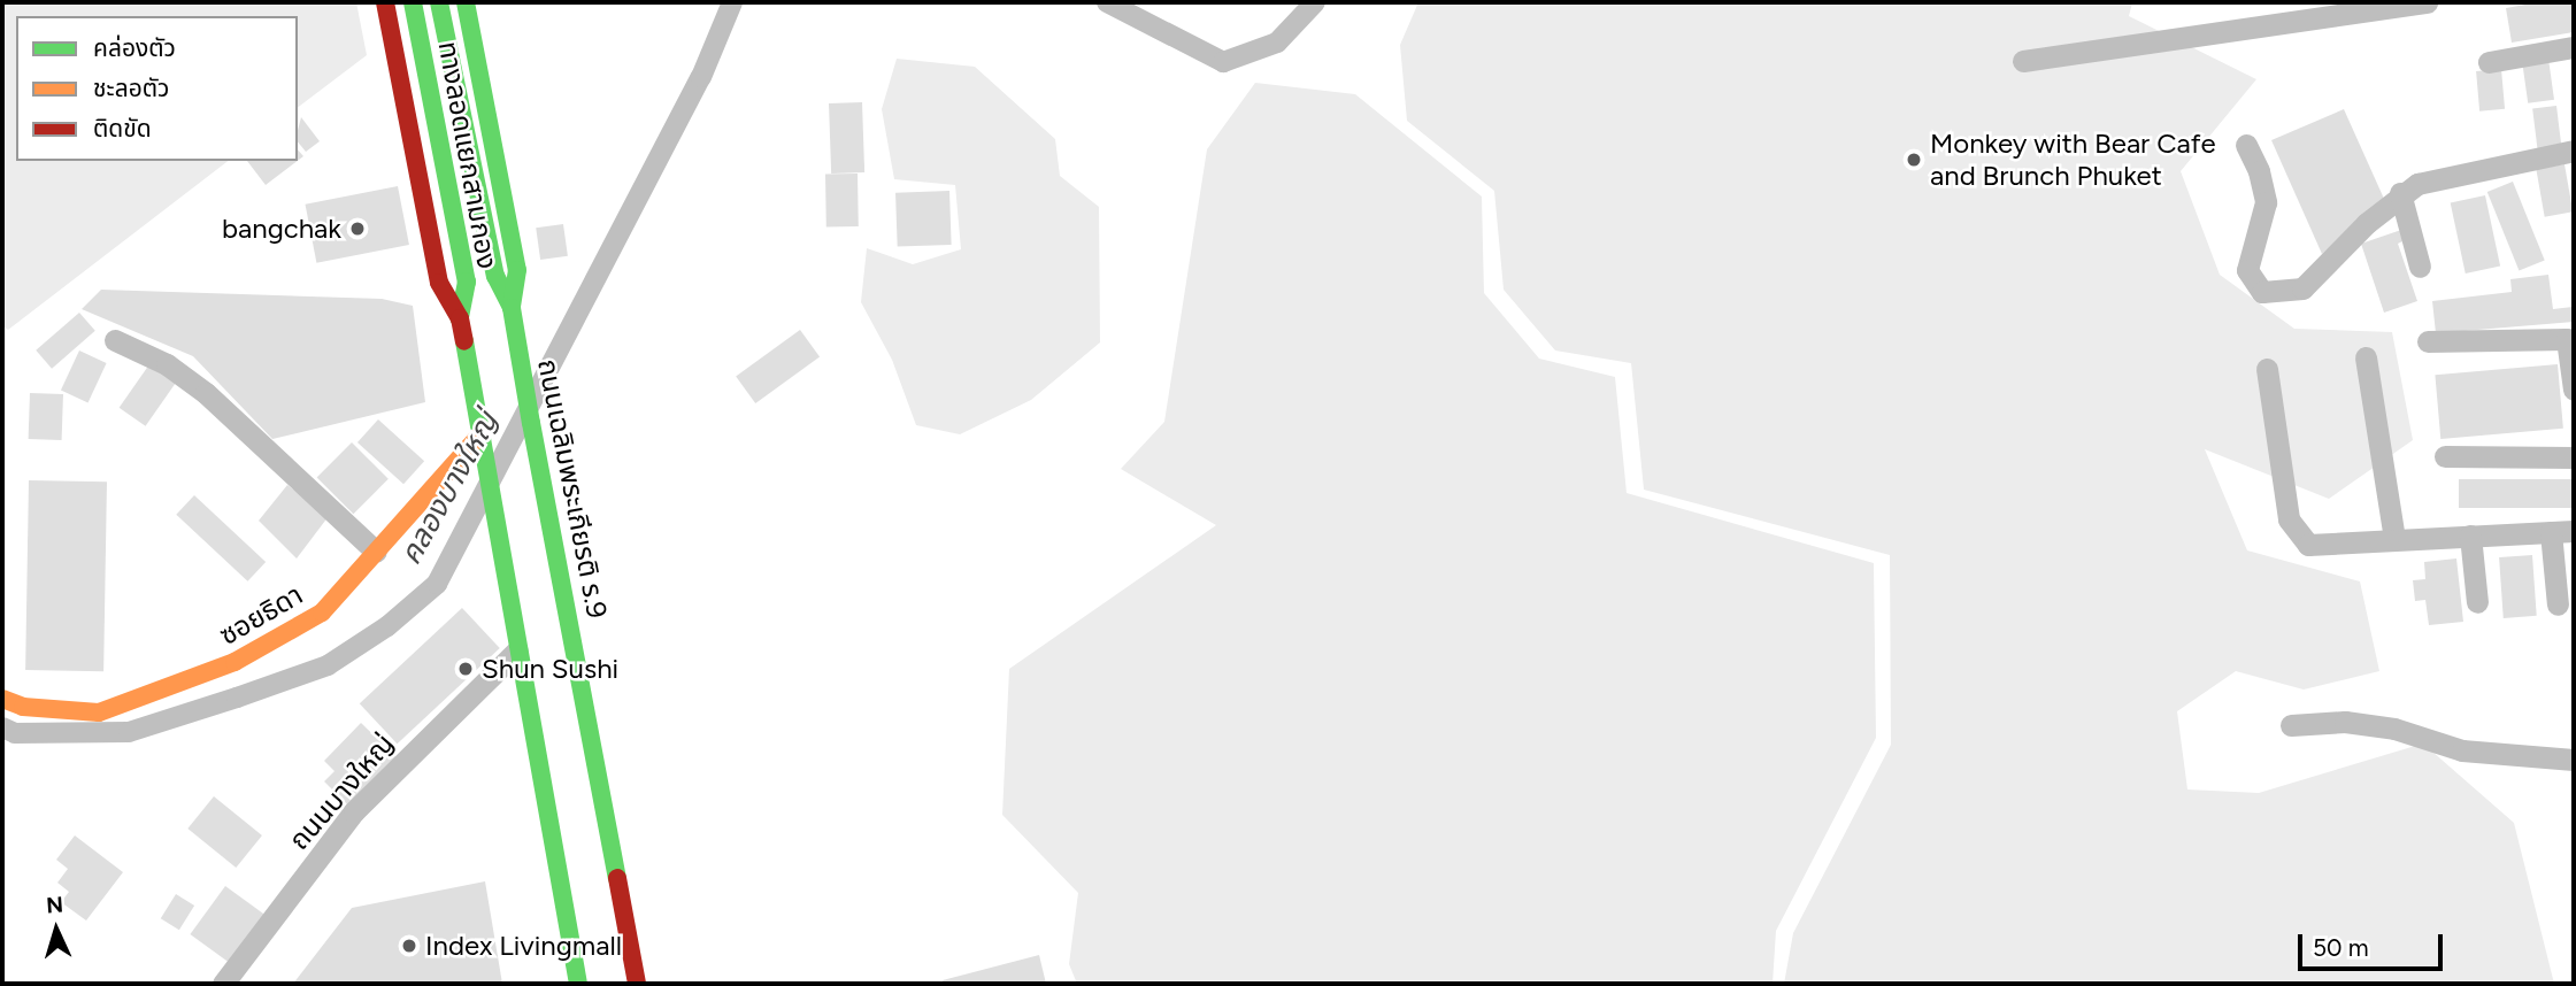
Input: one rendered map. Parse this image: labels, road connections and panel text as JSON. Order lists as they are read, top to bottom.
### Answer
{
  "streets": {
    "main road": ["ทางลอดแยกสามกอง", "ถนนเฉลิมพระเกียรติ ร.9", "ซอยธิดา"],
    "street": ["ถนนบางใหญ่"]
  },
  "crossings": [
    ["ทางลอดแยกสามกอง", "ถนนเฉลิมพระเกียรติ ร.9"]
  ],
  "water": ["คลองบางใหญ่"],
  "places": [
    "Monkey with Bear Cafe and Brunch Phuket",
    "bangchak",
    "Shun Sushi",
    "Index Livingmall"
  ],
  "legend": ["คล่องตัว", "ชะลอตัว", "ติดขัด"],
  "scale_bar": "50 m",
  "north": "top"
}
